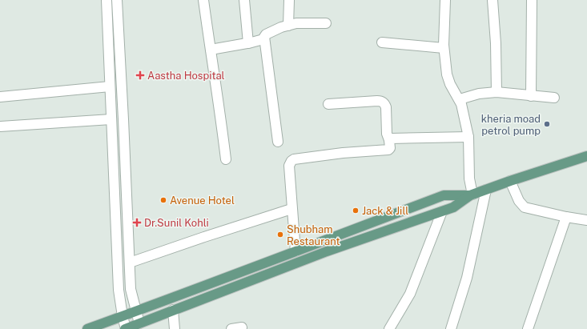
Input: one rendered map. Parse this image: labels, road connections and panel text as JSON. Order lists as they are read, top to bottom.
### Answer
{
  "places": {
    "health": ["Aastha Hospital", "Dr.Sunil Kohli"],
    "other": [
      "kheria moad petrol pump",
      "Avenue Hotel",
      "Jack & Jill",
      "Shubham Restaurant"
    ]
  }
}
